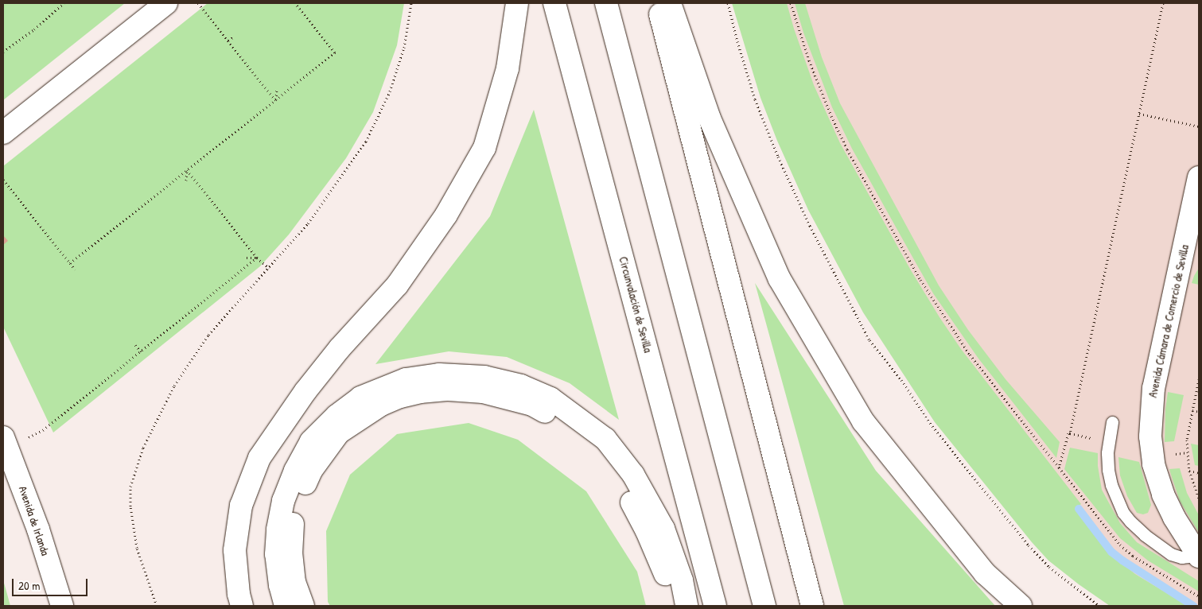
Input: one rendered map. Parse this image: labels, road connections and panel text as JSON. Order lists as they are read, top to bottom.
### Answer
{
  "streets": {
    "main road": ["Circunvalación de Sevilla", "Avenida Cámara de Comercio de Sevilla", "Avenida de Irlanda"]
  },
  "scale_bar": "20 m"
}
